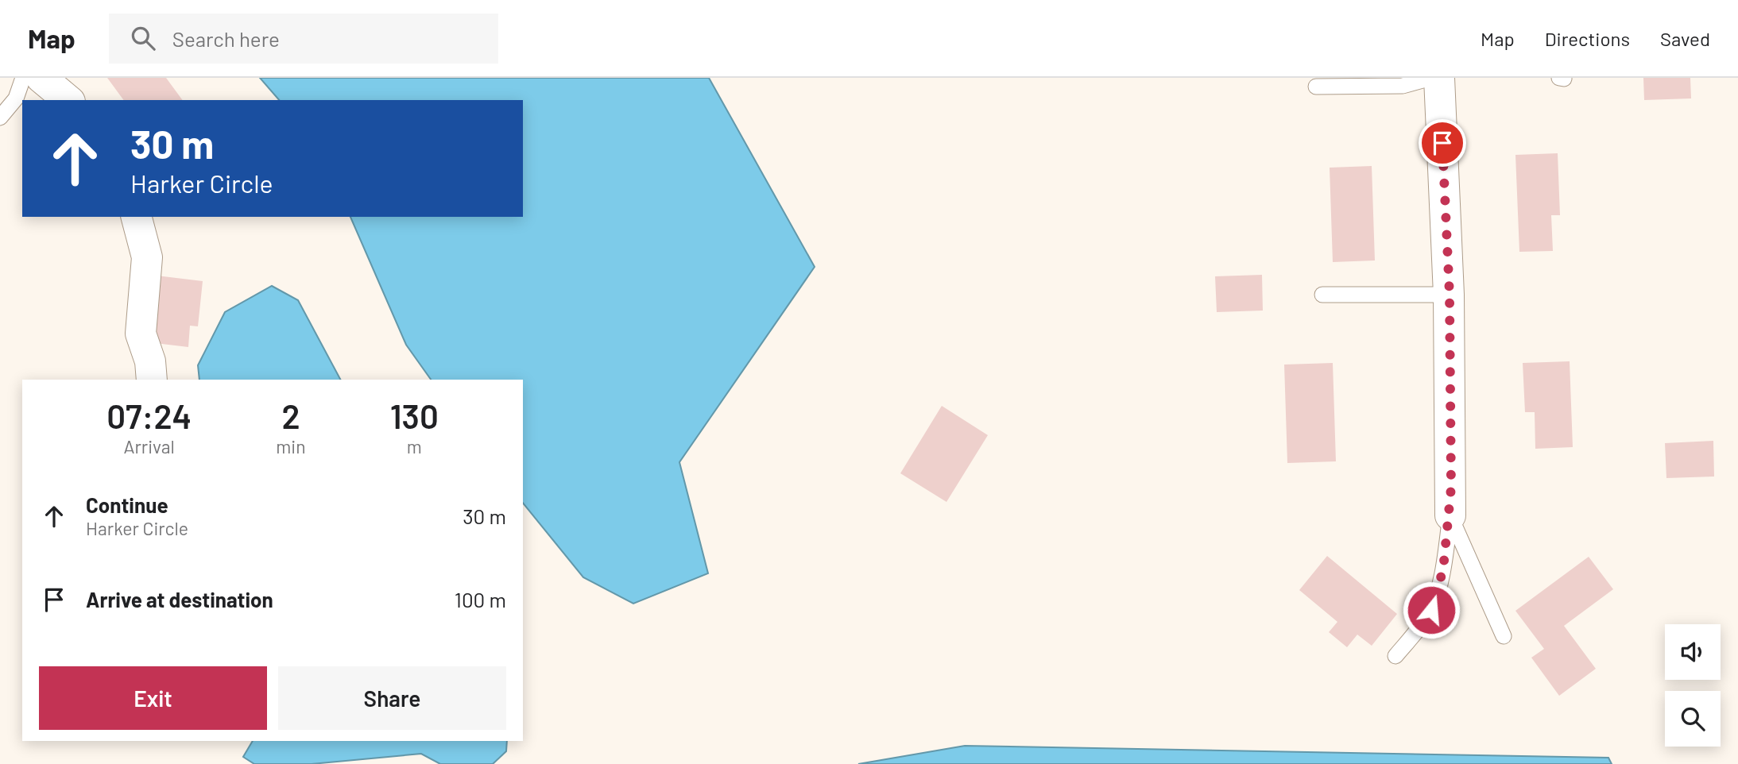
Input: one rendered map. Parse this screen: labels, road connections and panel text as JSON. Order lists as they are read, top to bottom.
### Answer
{
  "page": {
    "header": "Map",
    "search": "Search here",
    "nav": ["Map", "Directions", "Saved"],
    "turn": ["30 m", "Harker Circle"],
    "eta": [
      "07:24",
      "Arrival",
      "2",
      "min",
      "130",
      "m"
    ],
    "list": [
      {
        "name": "Continue",
        "note": "Harker Circle",
        "value": "30 m"
      },
      {
        "name": "Arrive at destination",
        "value": "100 m"
      }
    ],
    "buttons": ["Exit", "Share"]
  }
}
